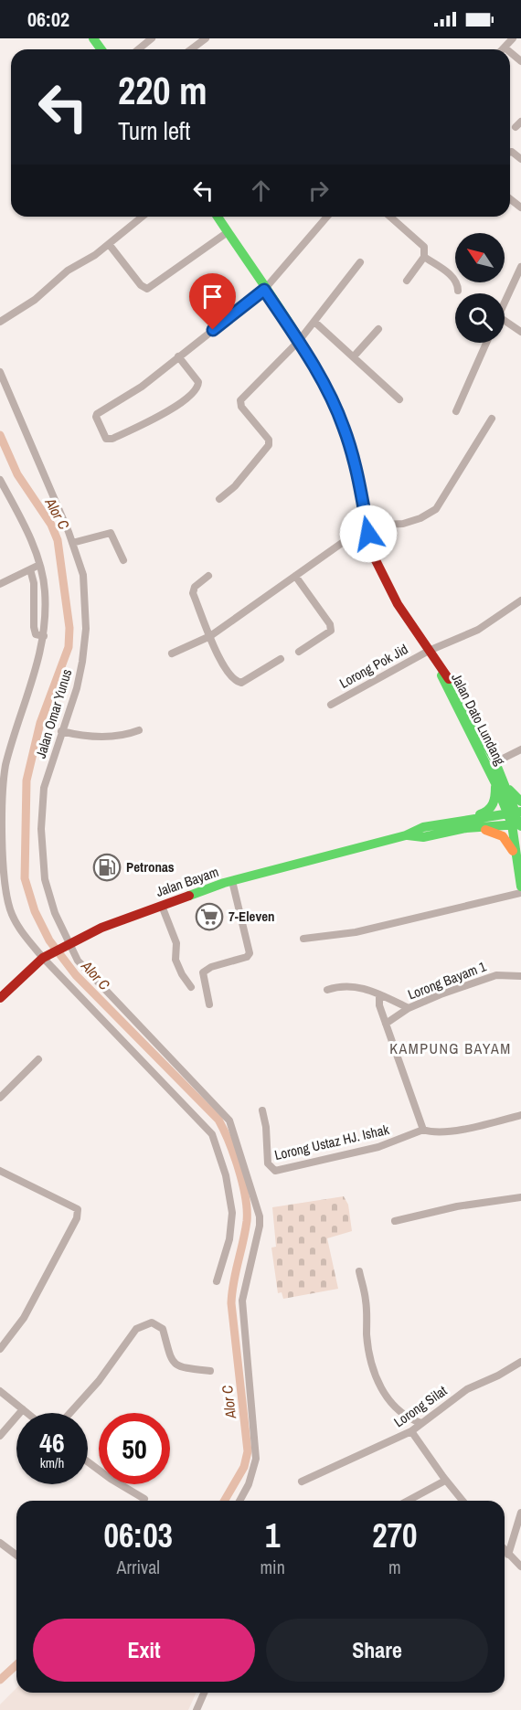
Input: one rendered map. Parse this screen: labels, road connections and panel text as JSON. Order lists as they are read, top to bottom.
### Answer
{
  "streets": {
    "main road": ["Jalan Dato Lundang", "Jalan Bayam"],
    "street": [
      "Lorong Pok Jid",
      "Jalan Omar Yunus",
      "Lorong Bayam 1",
      "Lorong Ustaz HJ. Ishak",
      "Lorong Silat"
    ]
  },
  "crossings": [
    ["Lorong Pok Jid", "Jalan Dato Lundang"],
    ["Jalan Omar Yunus", "Jalan Bayam"],
    ["Jalan Dato Lundang", "Jalan Bayam"]
  ],
  "districts": ["KAMPUNG BAYAM"],
  "water": ["Alor C"],
  "places": {
    "fuel station": ["Petronas"],
    "supermarket": ["7-Eleven"]
  },
  "north": "top left",
  "page": {
    "status": "06:02",
    "turn": ["220 m", "Turn left"],
    "speed": "46 km/h",
    "limit": "50",
    "eta": [
      "06:03",
      "Arrival",
      "1",
      "min",
      "270",
      "m"
    ],
    "buttons": ["Exit", "Share"]
  }
}
